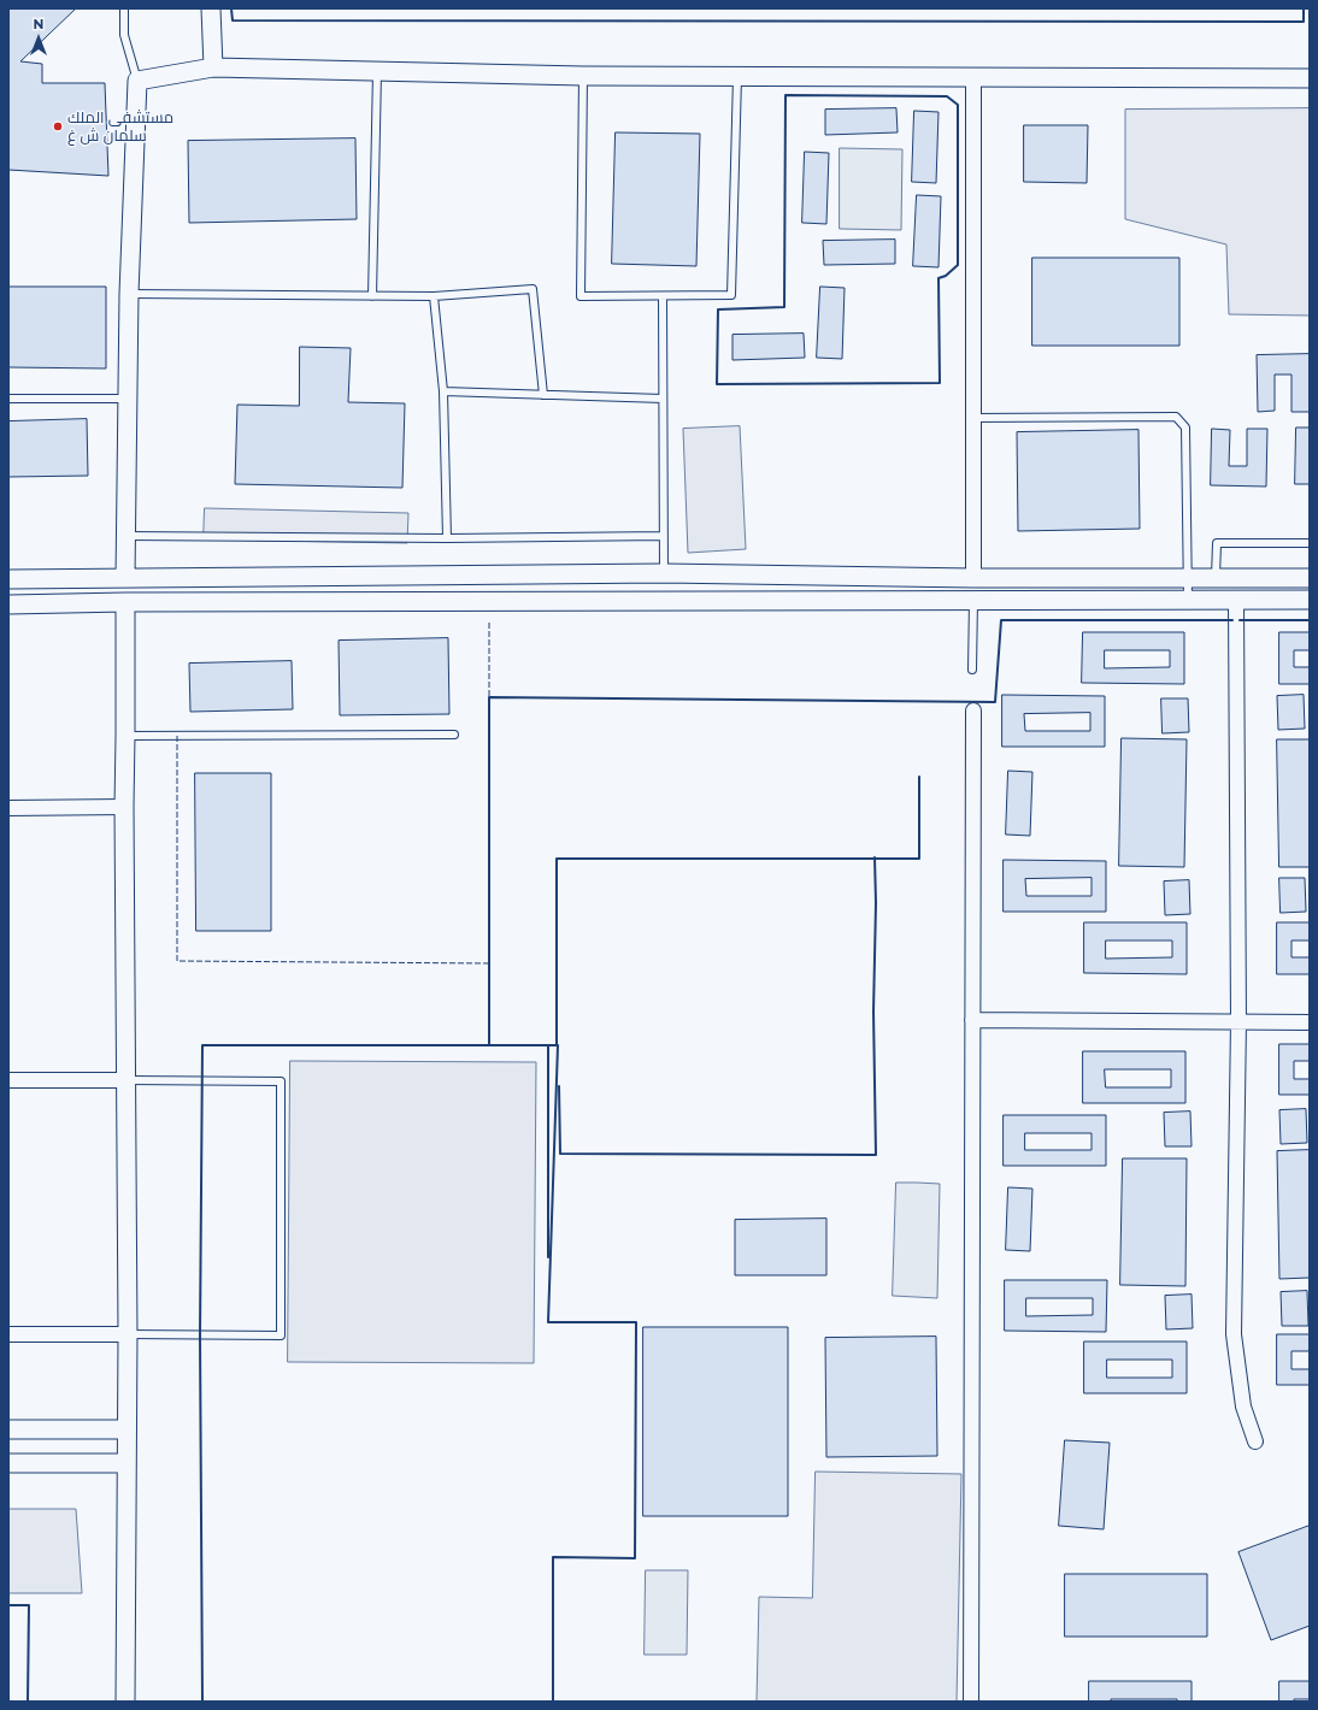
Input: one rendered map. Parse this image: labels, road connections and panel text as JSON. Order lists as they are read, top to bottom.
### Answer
{
  "places": ["مستشفى الملك سلمان ش غ"],
  "north": "top"
}
